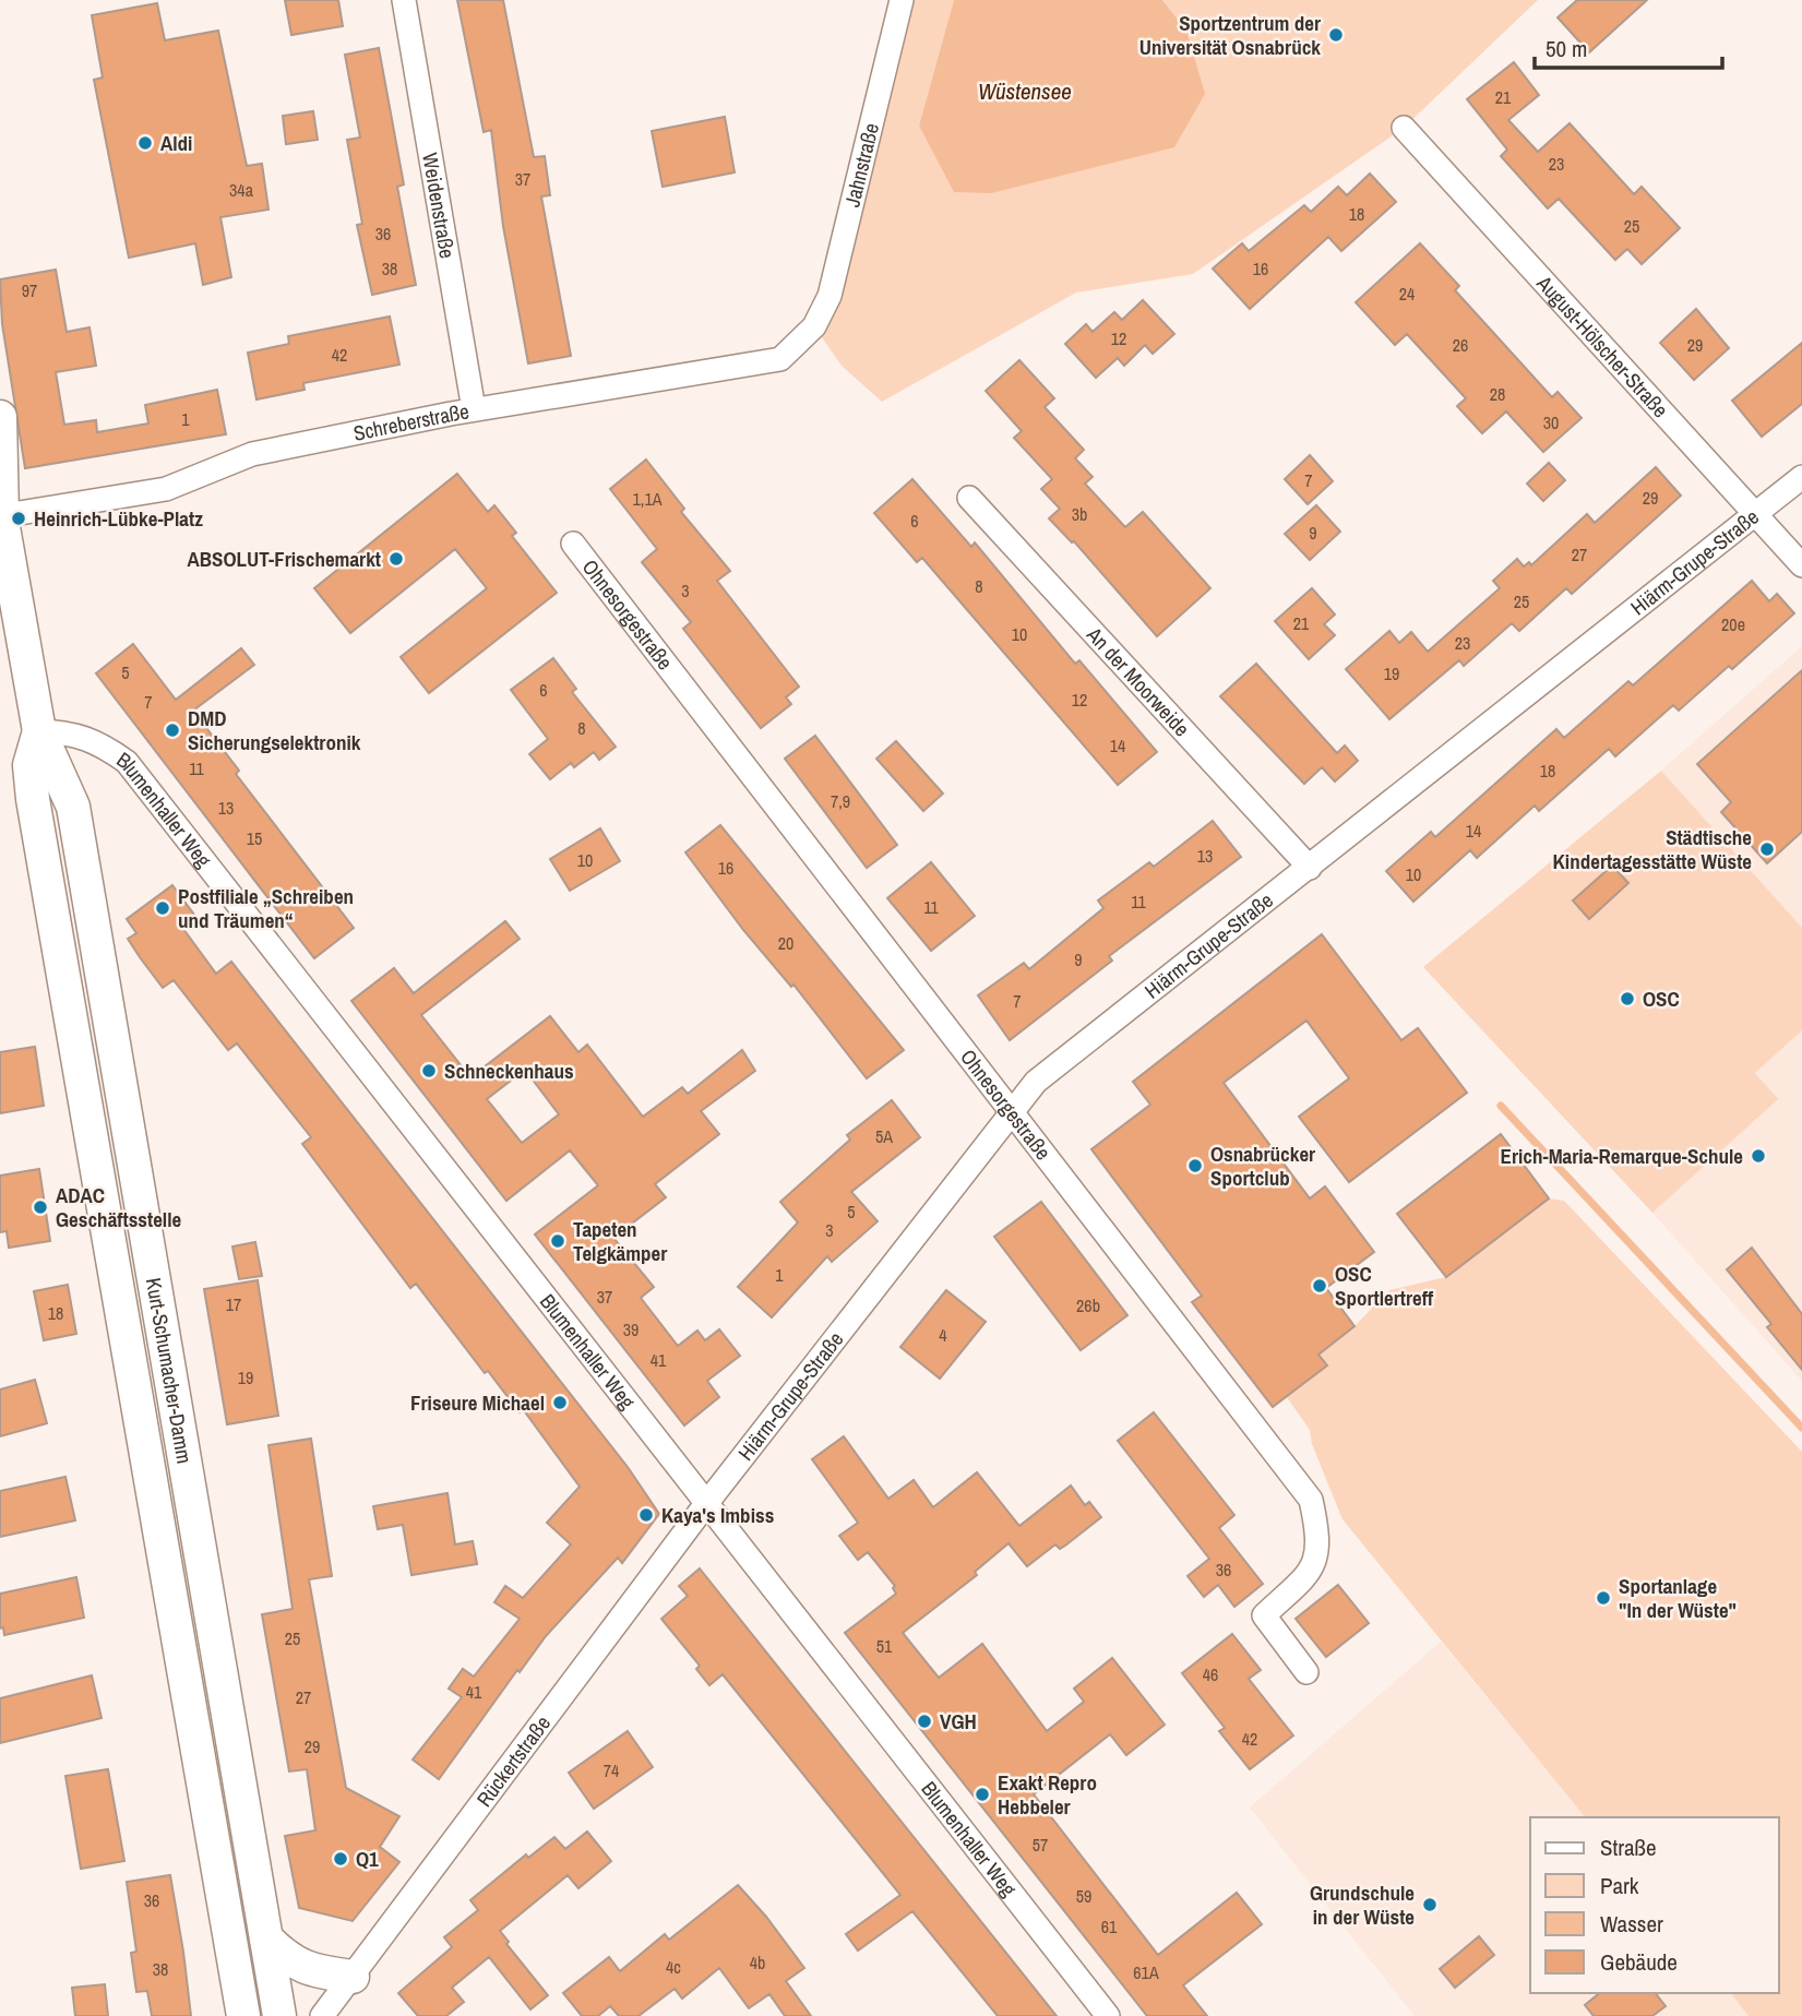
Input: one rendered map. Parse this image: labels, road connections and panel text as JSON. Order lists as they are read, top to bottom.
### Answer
{
  "streets": {
    "main road": ["Kurt-Schumacher-Damm"],
    "street": [
      "Jahnstraße",
      "Weidenstraße",
      "August-Hölscher-Straße",
      "Schreberstraße",
      "Hiärm-Grupe-Straße",
      "Ohnesorgestraße",
      "An der Moorweide",
      "Blumenhaller Weg",
      "Rückertstraße"
    ]
  },
  "crossings": [
    ["Jahnstraße", "Schreberstraße"],
    ["Weidenstraße", "Schreberstraße"],
    ["August-Hölscher-Straße", "Hiärm-Grupe-Straße"],
    ["Schreberstraße", "Kurt-Schumacher-Damm"],
    ["Hiärm-Grupe-Straße", "Ohnesorgestraße"],
    ["Hiärm-Grupe-Straße", "An der Moorweide"],
    ["Hiärm-Grupe-Straße", "Blumenhaller Weg"],
    ["Hiärm-Grupe-Straße", "Rückertstraße"],
    ["Blumenhaller Weg", "Kurt-Schumacher-Damm"],
    ["Blumenhaller Weg", "Rückertstraße"]
  ],
  "water": ["Wüstensee"],
  "places": [
    "Sportzentrum der Universität Osnabrück",
    "Aldi",
    "Heinrich-Lübke-Platz",
    "ABSOLUT-Frischemarkt",
    "DMD Sicherungselektronik",
    "Städtische Kindertagesstätte Wüste",
    "Postfiliale „Schreiben und Träumen“",
    "OSC",
    "Schneckenhaus",
    "Erich-Maria-Remarque-Schule",
    "Osnabrücker Sportclub",
    "ADAC Geschäftsstelle",
    "Tapeten Telgkämper",
    "OSC Sportlertreff",
    "Friseure Michael",
    "Kaya's Imbiss",
    "Sportanlage \"In der Wüste\"",
    "VGH",
    "Exakt Repro Hebbeler",
    "Q1",
    "Grundschule in der Wüste"
  ],
  "house_numbers": [
    "21",
    "23",
    "37",
    "34a",
    "18",
    "25",
    "36",
    "38",
    "16",
    "97",
    "24",
    "12",
    "26",
    "29",
    "42",
    "28",
    "1",
    "30",
    "7",
    "29",
    "1,1A",
    "3b",
    "6",
    "9",
    "27",
    "8",
    "3",
    "25",
    "21",
    "20e",
    "10",
    "23",
    "5",
    "19",
    "6",
    "12",
    "7",
    "8",
    "14",
    "11",
    "18",
    "7,9",
    "13",
    "14",
    "15",
    "13",
    "10",
    "16",
    "10",
    "11",
    "11",
    "20",
    "9",
    "7",
    "5A",
    "5",
    "3",
    "1",
    "37",
    "17",
    "26b",
    "18",
    "39",
    "4",
    "41",
    "19",
    "36",
    "25",
    "51",
    "46",
    "41",
    "27",
    "42",
    "29",
    "74",
    "57",
    "59",
    "36",
    "61",
    "4b",
    "4c",
    "38",
    "61A"
  ],
  "legend": [
    "Straße",
    "Park",
    "Wasser",
    "Gebäude"
  ],
  "scale_bar": "50 m"
}
